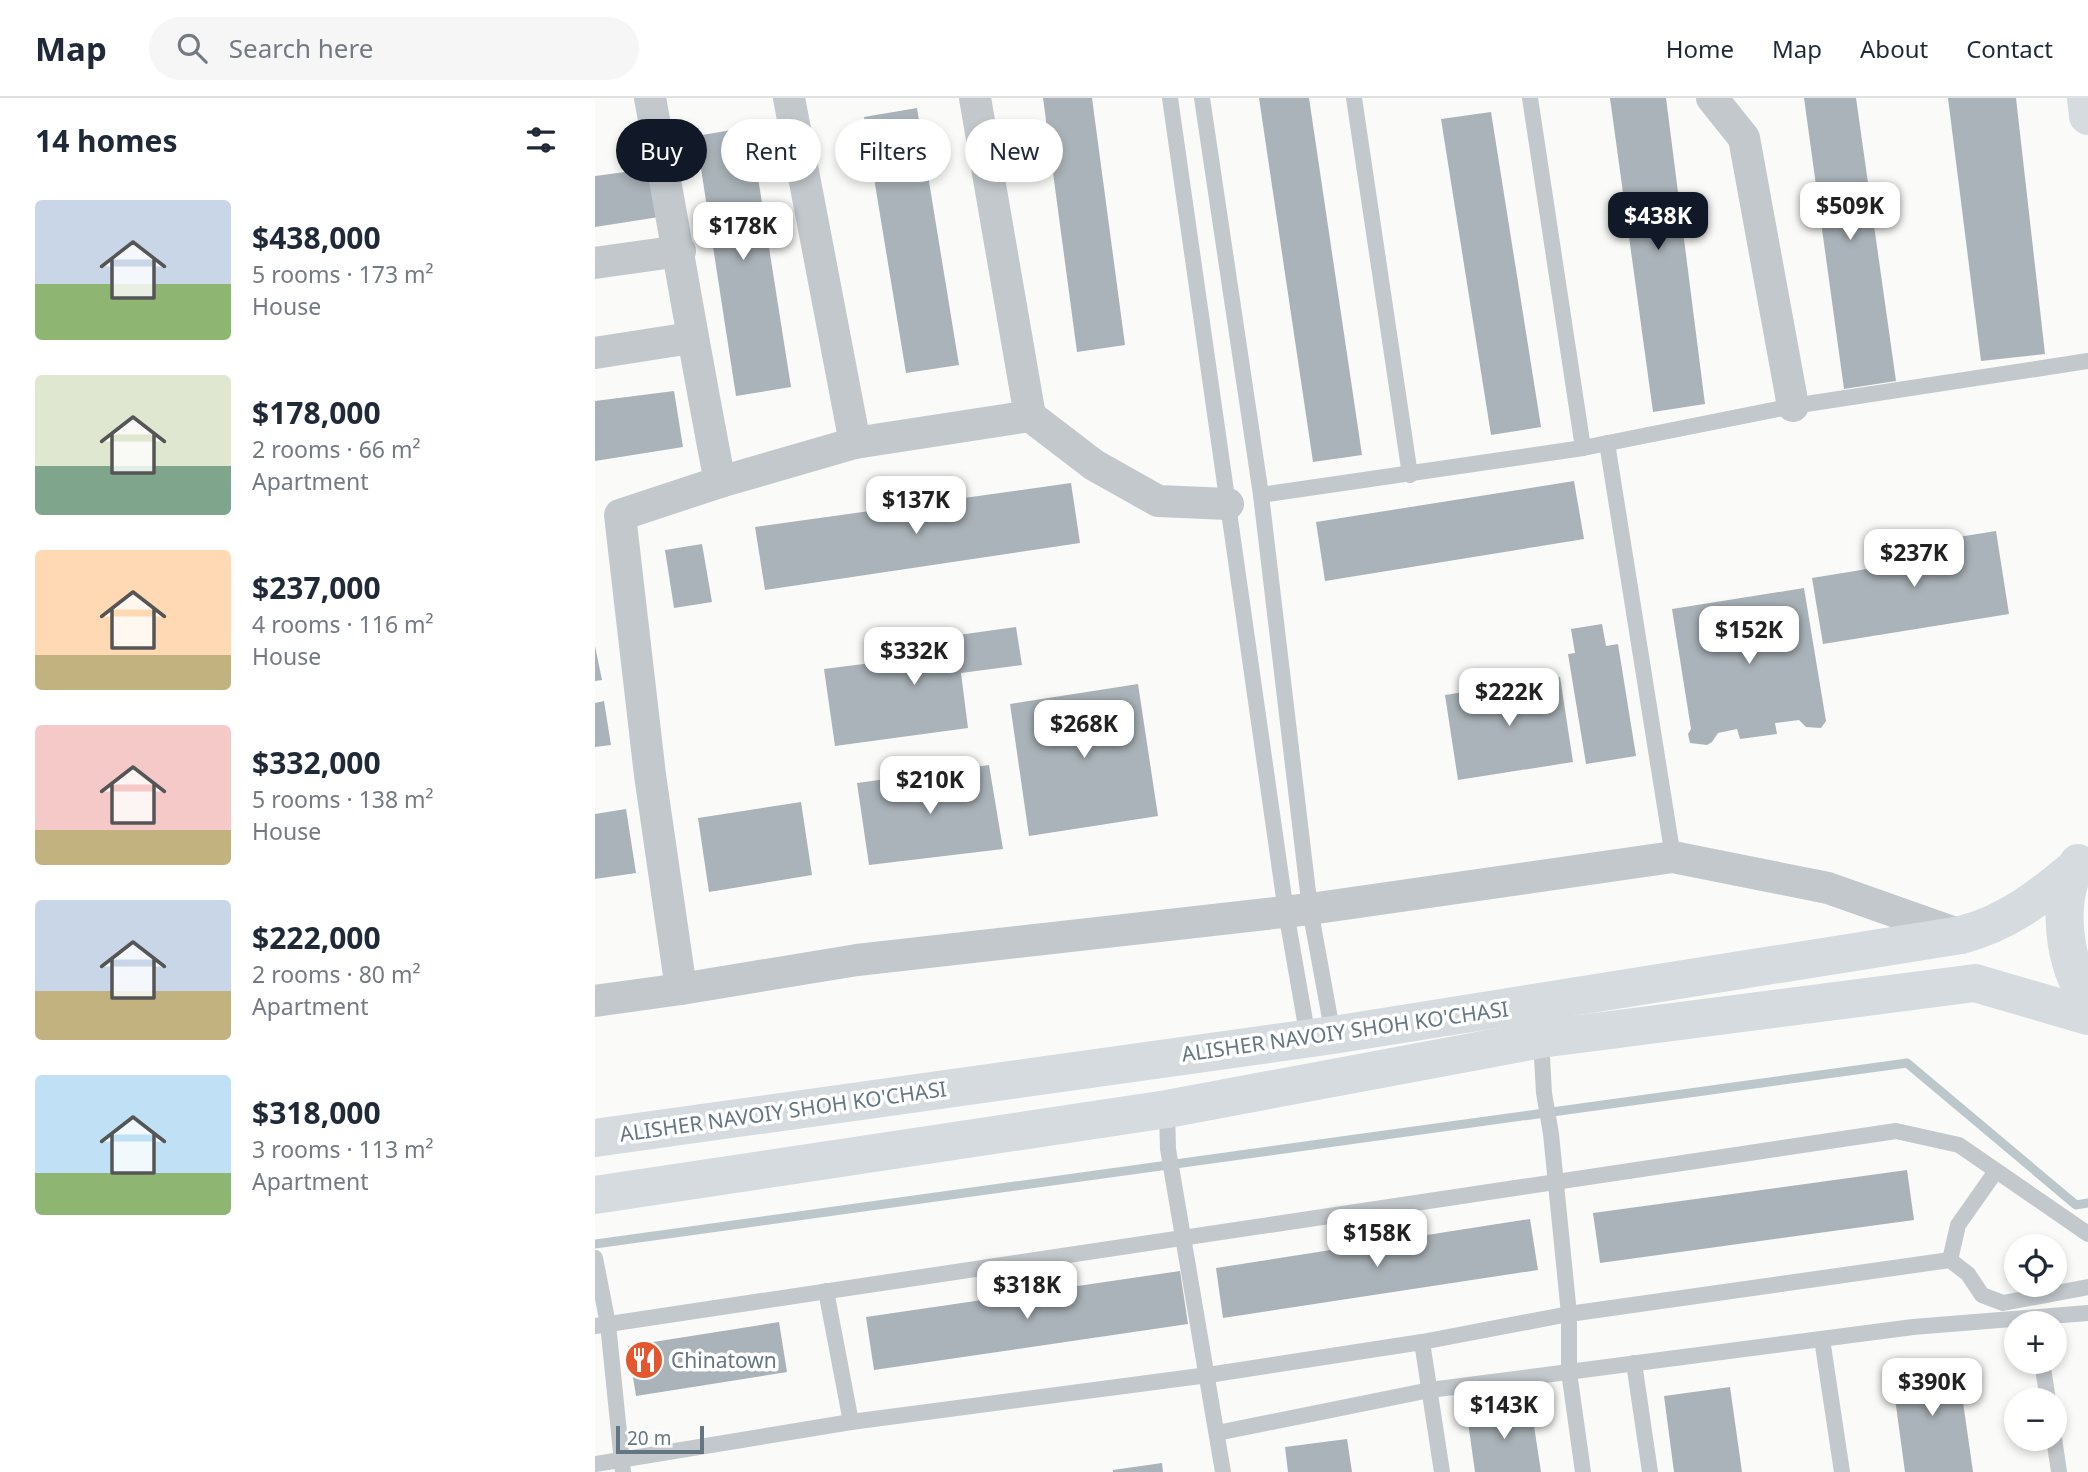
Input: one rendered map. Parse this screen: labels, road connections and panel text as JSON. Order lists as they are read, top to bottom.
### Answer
{
  "streets": {
    "main road": ["ALISHER NAVOIY SHOH KO'CHASI"]
  },
  "places": {
    "restaurant": ["Chinatown"]
  },
  "scale_bar": "20 m",
  "page": {
    "header": "Map",
    "search": "Search here",
    "nav": [
      "Home",
      "Map",
      "About",
      "Contact"
    ],
    "heading": "14 homes",
    "chip": [
      "Buy",
      "Rent",
      "Filters",
      "New"
    ],
    "list": [
      {
        "name": "$438,000",
        "note": "5 rooms · 173 m² · House"
      },
      {
        "name": "$178,000",
        "note": "2 rooms · 66 m² · Apartment"
      },
      {
        "name": "$237,000",
        "note": "4 rooms · 116 m² · House"
      },
      {
        "name": "$332,000",
        "note": "5 rooms · 138 m² · House"
      },
      {
        "name": "$222,000",
        "note": "2 rooms · 80 m² · Apartment"
      },
      {
        "name": "$318,000",
        "note": "3 rooms · 113 m² · Apartment"
      }
    ],
    "price": [
      "$509K",
      "$438K",
      "$178K",
      "$137K",
      "$237K",
      "$152K",
      "$332K",
      "$222K",
      "$268K",
      "$210K",
      "$158K",
      "$318K",
      "$390K",
      "$143K"
    ],
    "map_buttons": ["+", "−"],
    "scale": "20 m"
  }
}
